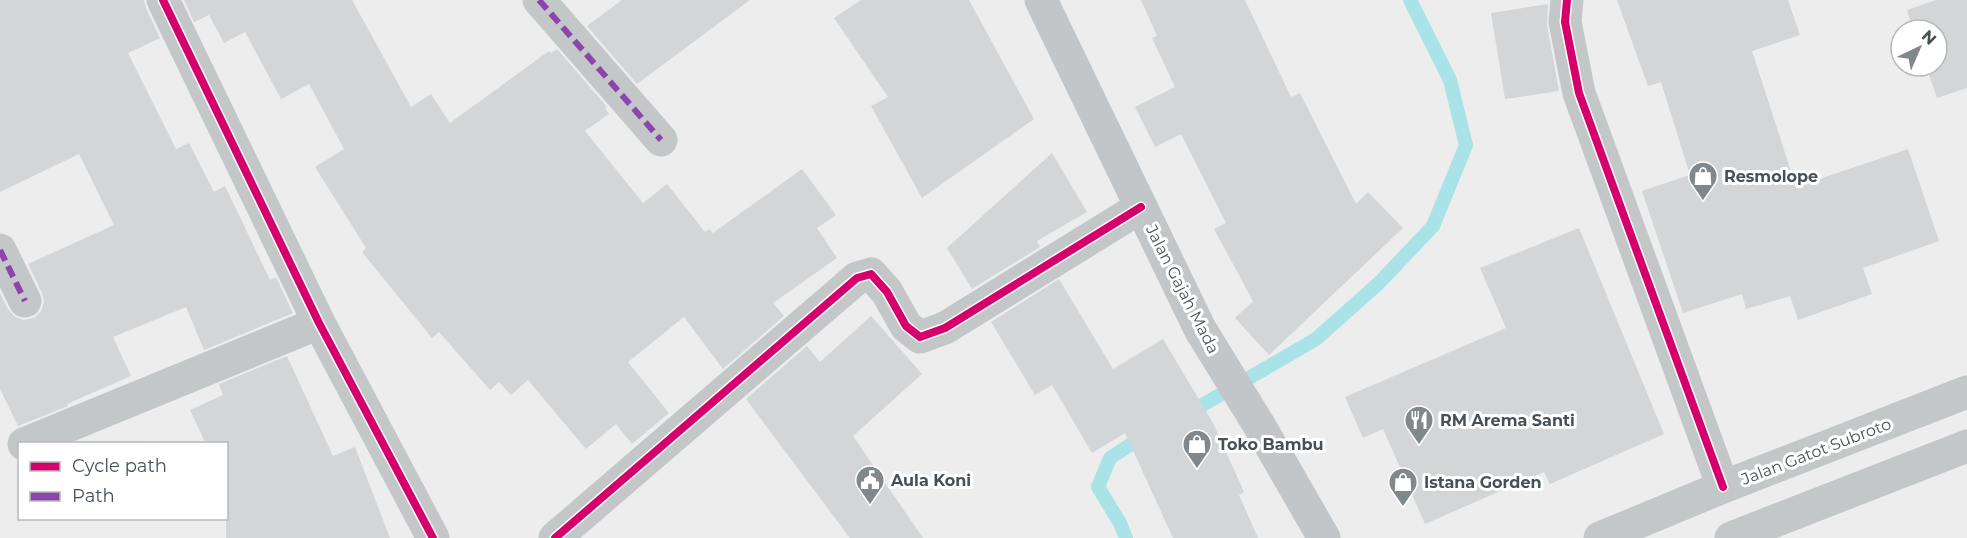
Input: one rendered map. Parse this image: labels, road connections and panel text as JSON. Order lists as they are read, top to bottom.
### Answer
{
  "streets": {
    "main road": ["Jalan Gajah Mada"],
    "street": ["Jalan Gatot Subroto"]
  },
  "places": {
    "shop": ["Resmolope", "Toko Bambu", "Istana Gorden"],
    "restaurant": ["RM Arema Santi"],
    "public building": ["Aula Koni"]
  },
  "legend": ["Cycle path", "Path"],
  "north": "top right"
}
